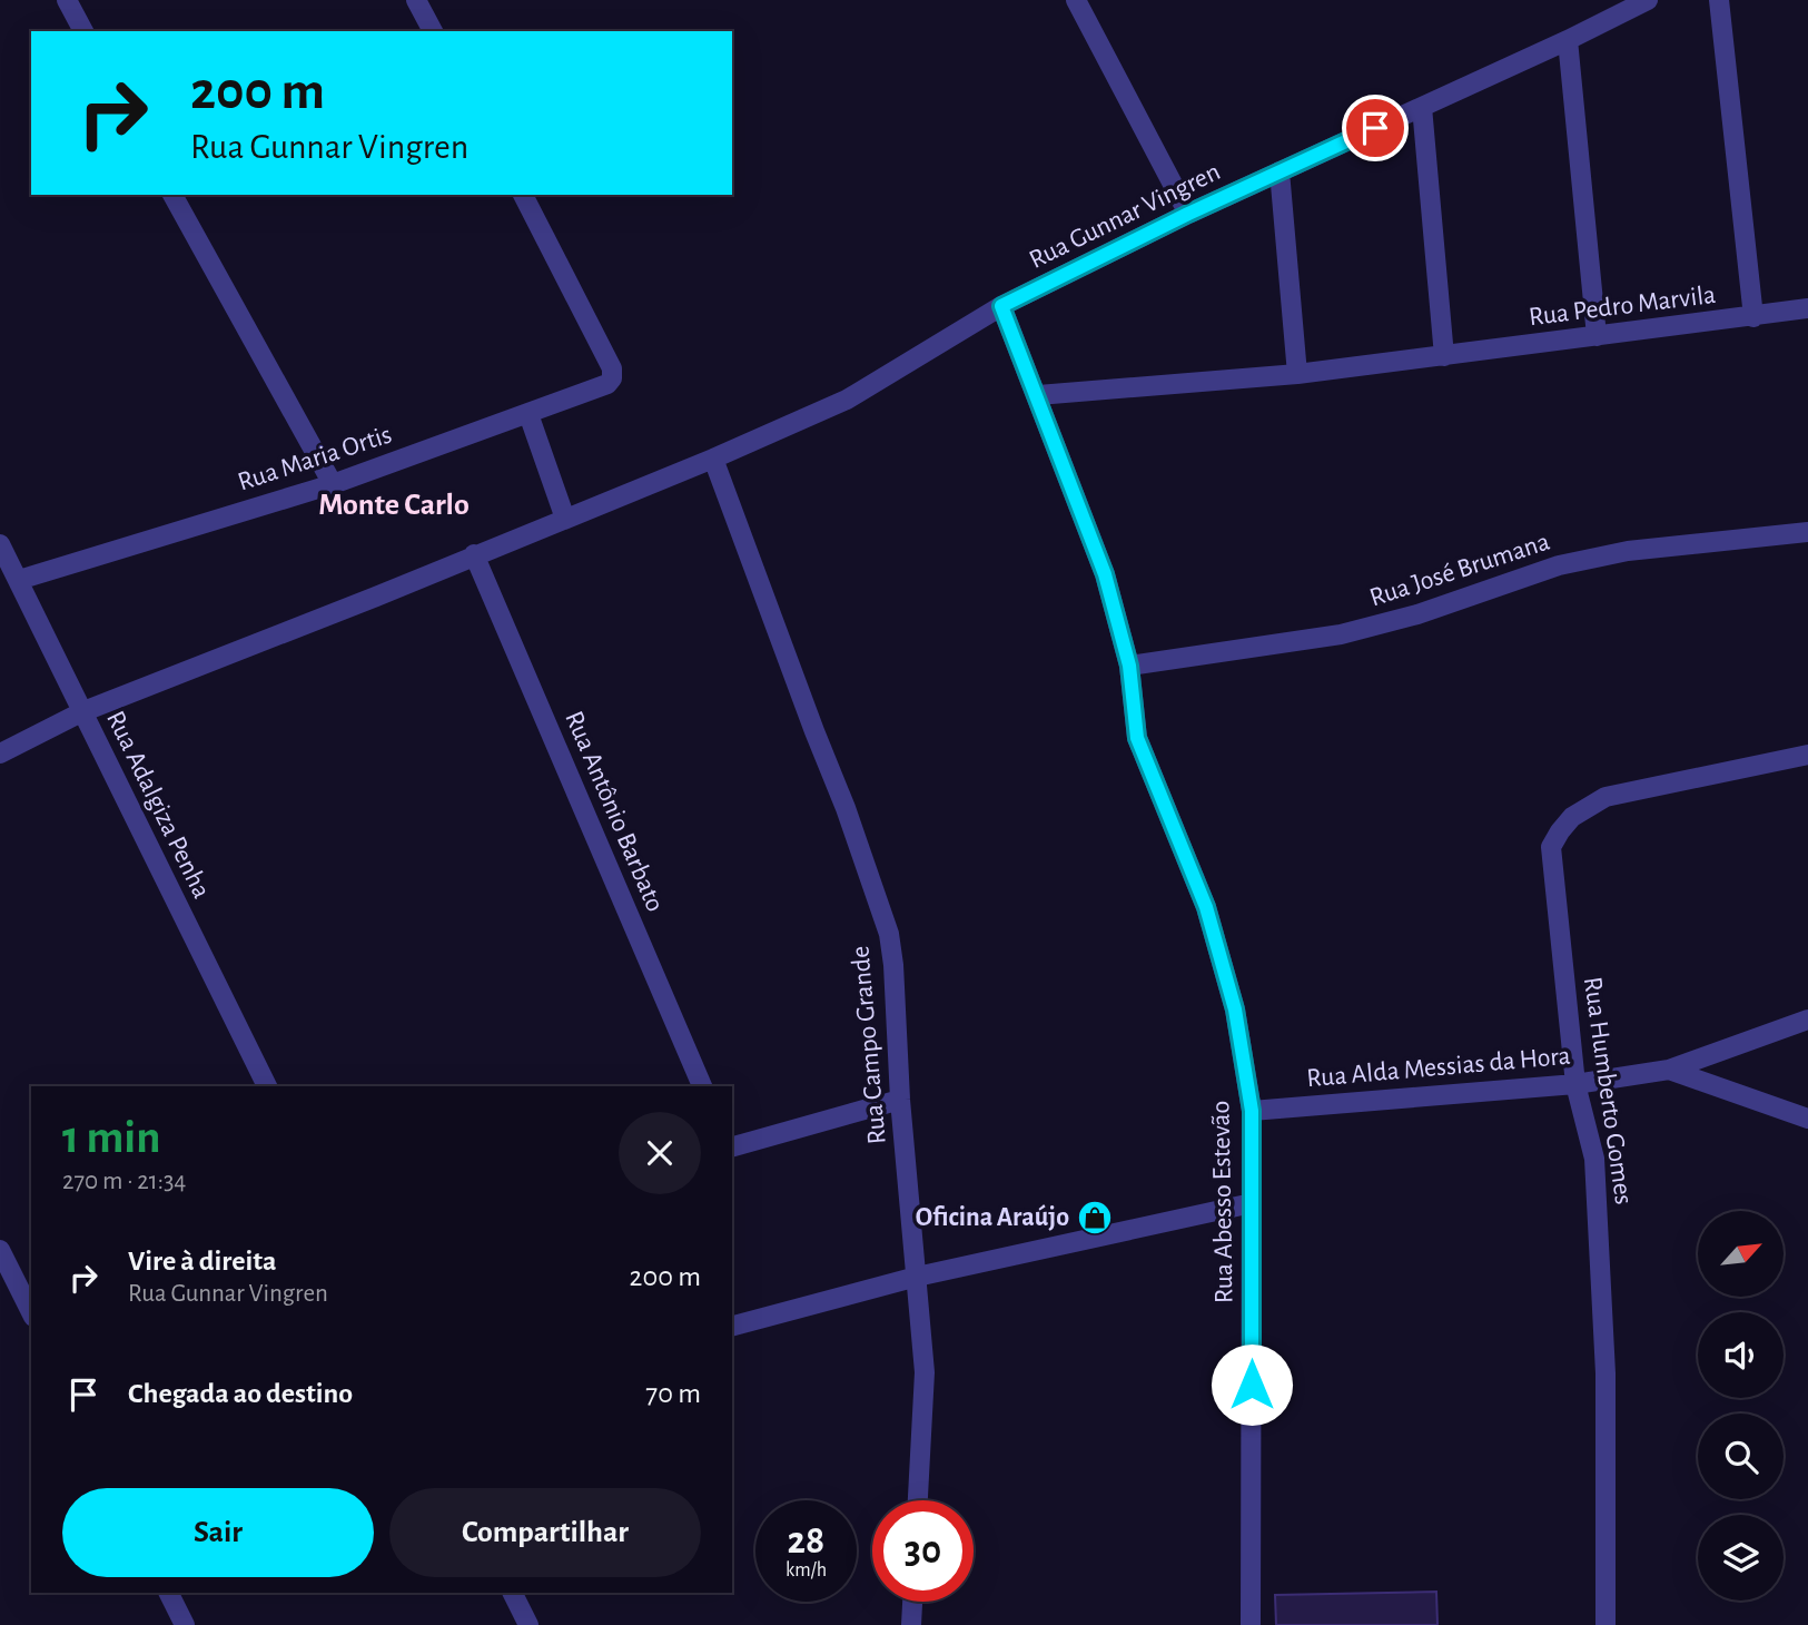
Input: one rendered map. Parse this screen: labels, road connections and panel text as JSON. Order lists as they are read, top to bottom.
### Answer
{
  "streets": {
    "street": [
      "Rua Gunnar Vingren",
      "Rua Pedro Marvila",
      "Rua Maria Ortis",
      "Rua José Brumana",
      "Rua Adalgiza Penha",
      "Rua Antônio Barbato",
      "Rua Campo Grande",
      "Rua Alda Messias da Hora",
      "Rua Humberto Gomes",
      "Rua Abesso Estevão"
    ]
  },
  "crossings": [
    ["Rua Gunnar Vingren", "Rua Adalgiza Penha"],
    ["Rua Gunnar Vingren", "Rua Antônio Barbato"],
    ["Rua Gunnar Vingren", "Rua Campo Grande"],
    ["Rua Gunnar Vingren", "Rua Abesso Estevão"],
    ["Rua Pedro Marvila", "Rua Abesso Estevão"],
    ["Rua Maria Ortis", "Rua Adalgiza Penha"],
    ["Rua José Brumana", "Rua Abesso Estevão"],
    ["Rua Alda Messias da Hora", "Rua Humberto Gomes"],
    ["Rua Alda Messias da Hora", "Rua Abesso Estevão"]
  ],
  "districts": ["Monte Carlo"],
  "places": {
    "shop": ["Oficina Araújo"]
  },
  "north": "top right",
  "page": {
    "turn": ["200 m", "Rua Gunnar Vingren"],
    "heading": ["1 min", "270 m · 21:34"],
    "list": [
      {
        "name": "Vire à direita",
        "note": "Rua Gunnar Vingren",
        "value": "200 m"
      },
      {
        "name": "Chegada ao destino",
        "value": "70 m"
      }
    ],
    "buttons": ["Sair", "Compartilhar"],
    "speed": "28 km/h",
    "limit": "30"
  }
}
